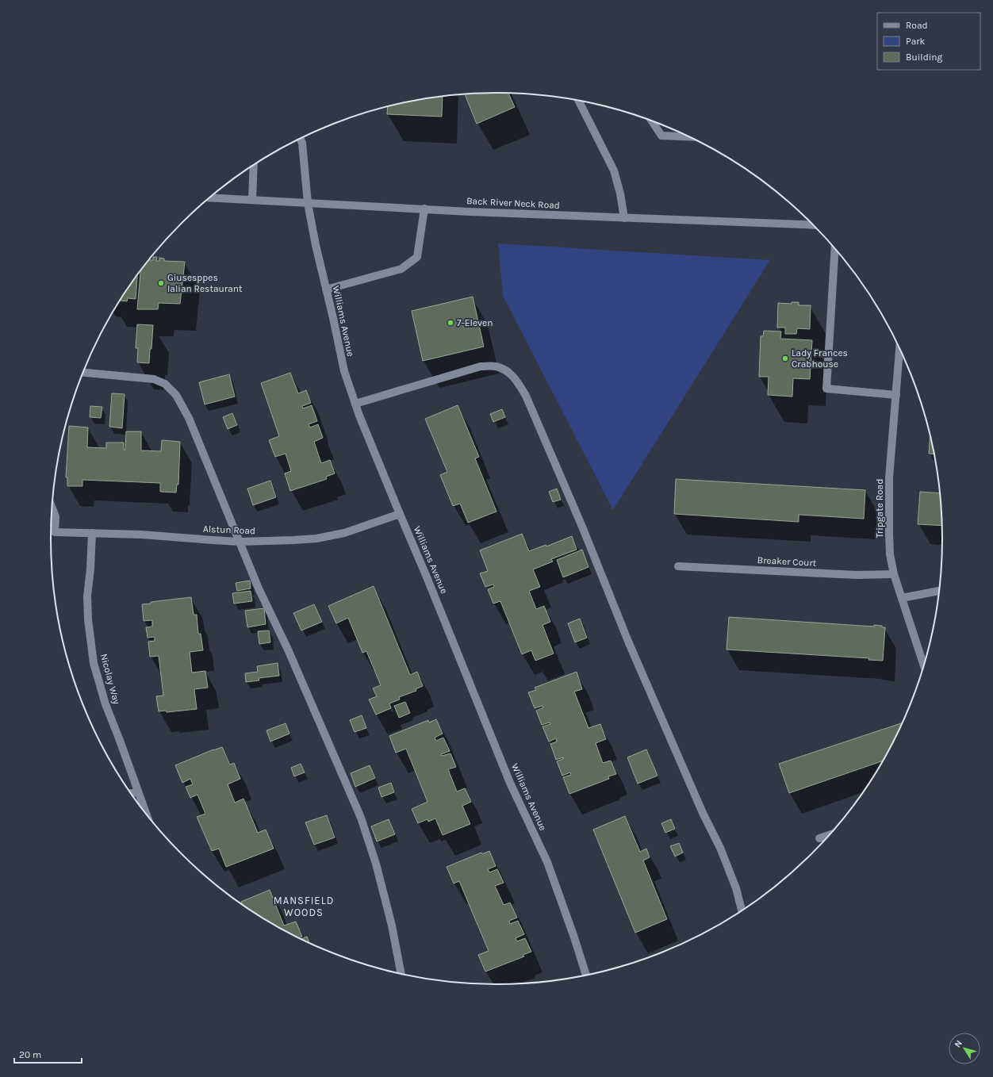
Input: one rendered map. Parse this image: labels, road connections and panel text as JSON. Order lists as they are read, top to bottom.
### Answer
{
  "streets": {
    "street": [
      "Back River Neck Road",
      "Williams Avenue",
      "Tripgate Road",
      "Alstun Road",
      "Breaker Court",
      "Nicolay Way"
    ]
  },
  "crossings": [
    ["Back River Neck Road", "Williams Avenue"],
    ["Williams Avenue", "Alstun Road"],
    ["Tripgate Road", "Breaker Court"],
    ["Alstun Road", "Nicolay Way"]
  ],
  "districts": ["MANSFIELD WOODS"],
  "places": ["Giusesppes Ialian Restaurant", "7-Eleven", "Lady Frances Crabhouse"],
  "legend": ["Road", "Park", "Building"],
  "scale_bar": "20 m",
  "north": "top left"
}
